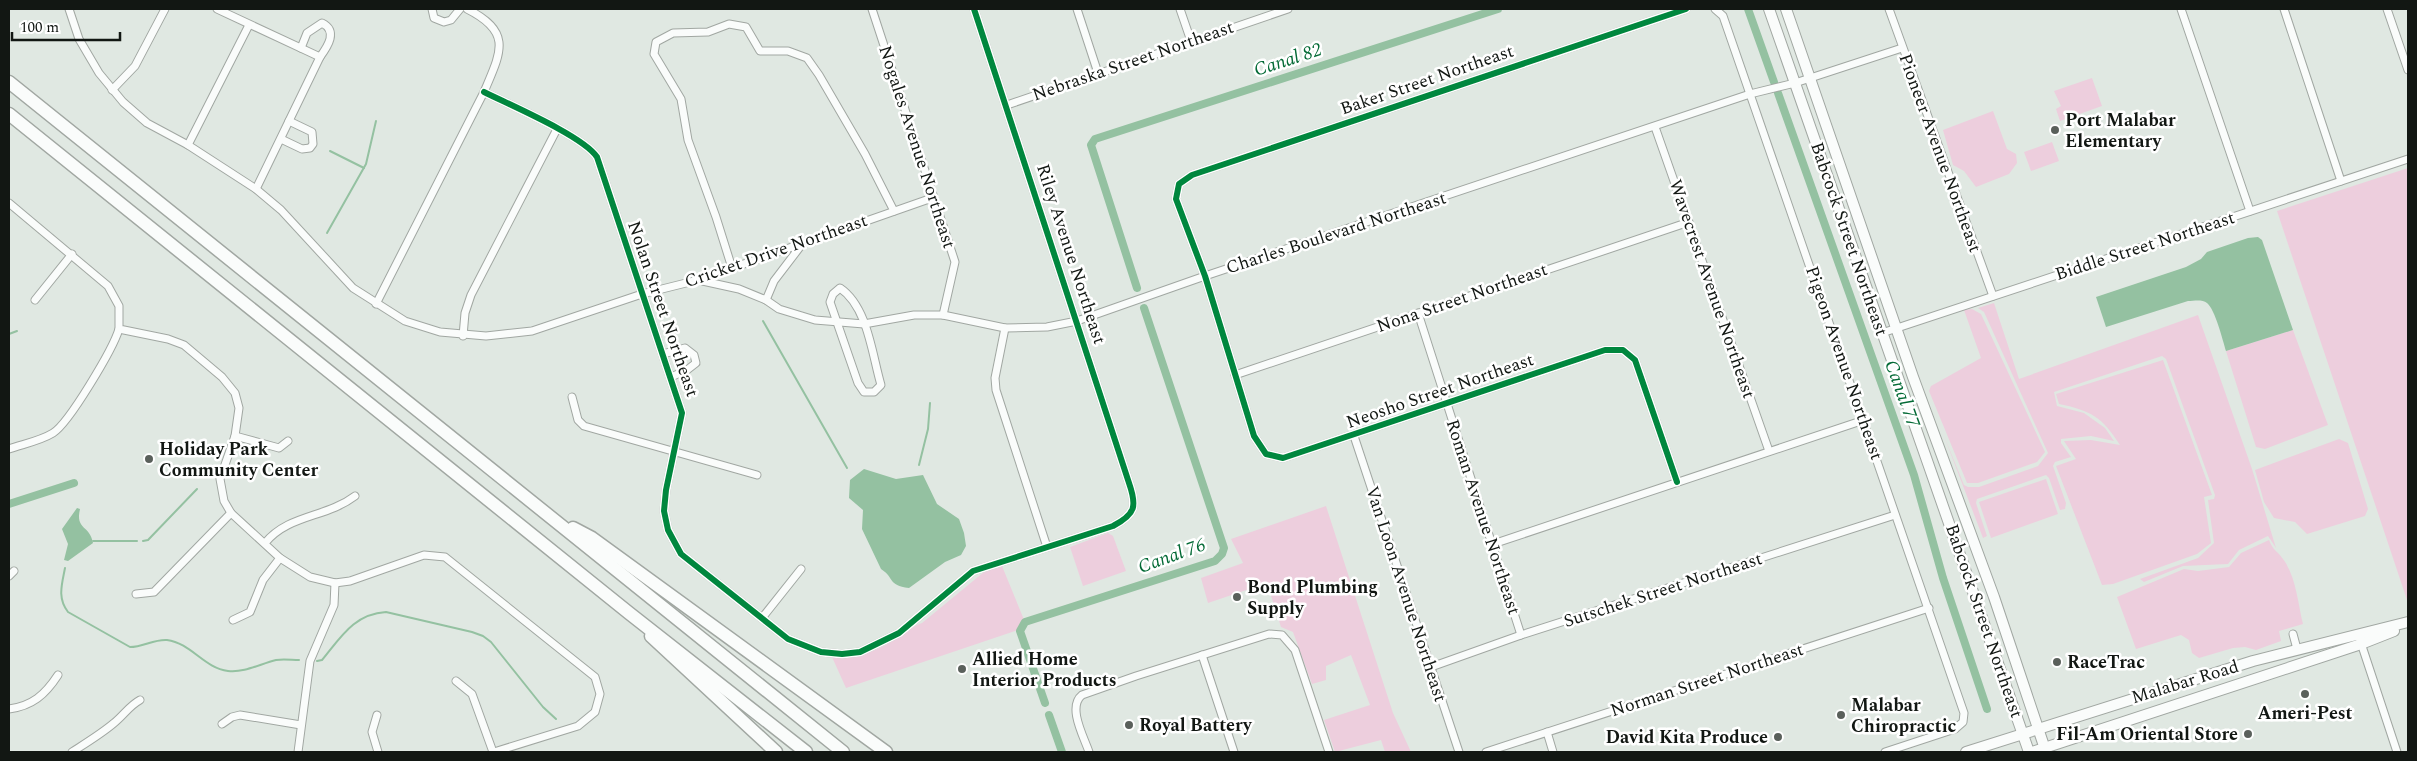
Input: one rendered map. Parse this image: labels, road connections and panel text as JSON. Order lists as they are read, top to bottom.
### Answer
{
  "streets": {
    "main road": ["Babcock Street Northeast", "Malabar Road"],
    "street": [
      "Nebraska Street Northeast",
      "Baker Street Northeast",
      "Nogales Avenue Northeast",
      "Pioneer Avenue Northeast",
      "Charles Boulevard Northeast",
      "Biddle Street Northeast",
      "Cricket Drive Northeast",
      "Riley Avenue Northeast",
      "Wavecrest Avenue Northeast",
      "Nona Street Northeast",
      "Nolan Street Northeast",
      "Pigeon Avenue Northeast",
      "Neosho Street Northeast",
      "Roman Avenue Northeast",
      "Sutschek Street Northeast",
      "Van Loon Avenue Northeast",
      "Norman Street Northeast"
    ]
  },
  "crossings": [
    ["Nebraska Street Northeast", "Riley Avenue Northeast"],
    ["Baker Street Northeast", "Charles Boulevard Northeast"],
    ["Nogales Avenue Northeast", "Charles Boulevard Northeast"],
    ["Nogales Avenue Northeast", "Cricket Drive Northeast"],
    ["Pioneer Avenue Northeast", "Charles Boulevard Northeast"],
    ["Pioneer Avenue Northeast", "Biddle Street Northeast"],
    ["Charles Boulevard Northeast", "Babcock Street Northeast"],
    ["Charles Boulevard Northeast", "Cricket Drive Northeast"],
    ["Charles Boulevard Northeast", "Riley Avenue Northeast"],
    ["Charles Boulevard Northeast", "Wavecrest Avenue Northeast"],
    ["Charles Boulevard Northeast", "Pigeon Avenue Northeast"],
    ["Babcock Street Northeast", "Biddle Street Northeast"],
    ["Babcock Street Northeast", "Malabar Road"],
    ["Cricket Drive Northeast", "Nolan Street Northeast"],
    ["Riley Avenue Northeast", "Nolan Street Northeast"],
    ["Wavecrest Avenue Northeast", "Nona Street Northeast"],
    ["Nona Street Northeast", "Neosho Street Northeast"],
    ["Nona Street Northeast", "Roman Avenue Northeast"],
    ["Pigeon Avenue Northeast", "Sutschek Street Northeast"],
    ["Pigeon Avenue Northeast", "Norman Street Northeast"],
    ["Neosho Street Northeast", "Roman Avenue Northeast"],
    ["Neosho Street Northeast", "Van Loon Avenue Northeast"],
    ["Roman Avenue Northeast", "Sutschek Street Northeast"],
    ["Sutschek Street Northeast", "Van Loon Avenue Northeast"]
  ],
  "water": ["Canal 82", "Canal 77", "Canal 76"],
  "places": [
    "Port Malabar Elementary",
    "Holiday Park Community Center",
    "Bond Plumbing Supply",
    "RaceTrac",
    "Allied Home Interior Products",
    "Ameri-Pest",
    "Malabar Chiropractic",
    "Royal Battery",
    "Fil-Am Oriental Store",
    "David Kita Produce"
  ],
  "scale_bar": "100 m"
}
